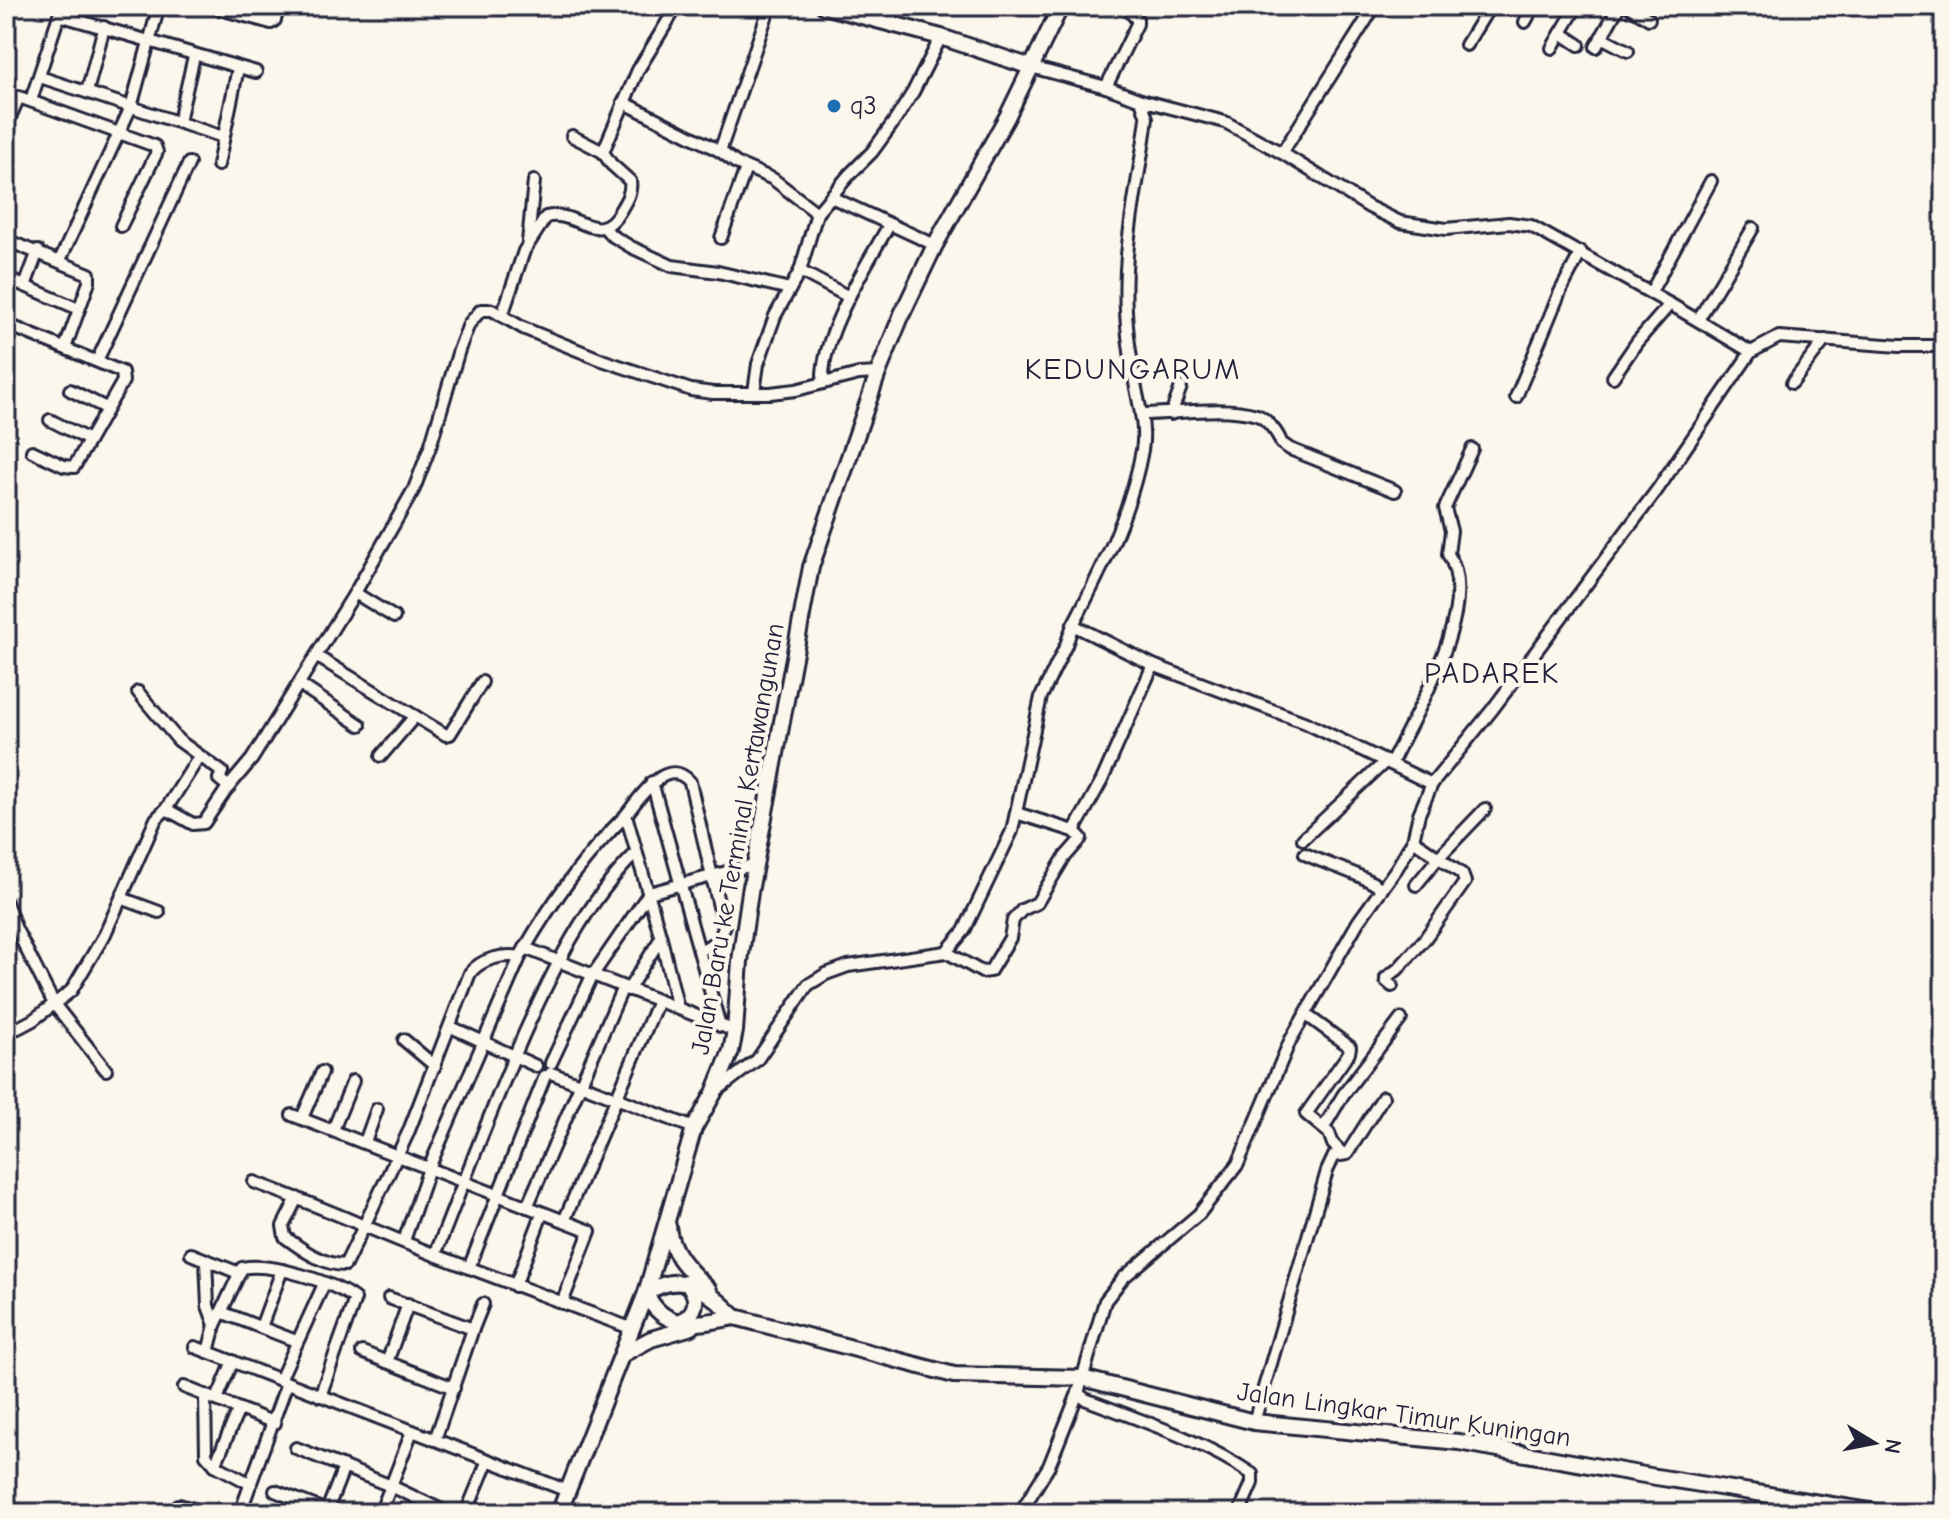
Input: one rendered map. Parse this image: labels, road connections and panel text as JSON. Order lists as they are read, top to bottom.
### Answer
{
  "streets": {
    "main road": ["Jalan Baru ke Terminal Kertawangunan", "Jalan Lingkar Timur Kuningan"]
  },
  "crossings": [
    ["Jalan Baru ke Terminal Kertawangunan", "Jalan Lingkar Timur Kuningan"]
  ],
  "districts": ["KEDUNGARUM", "PADAREK"],
  "places": ["q3"],
  "north": "right"
}
